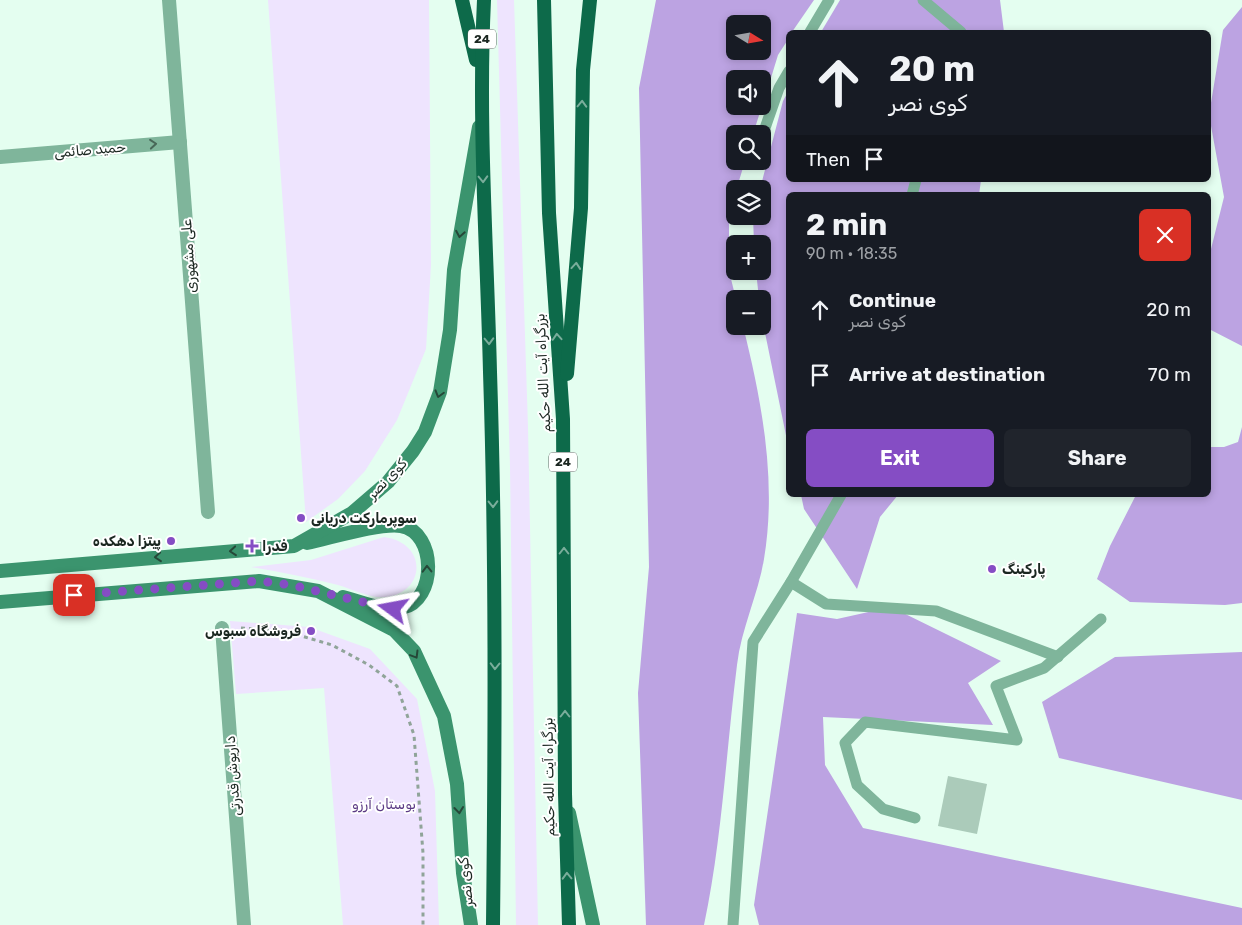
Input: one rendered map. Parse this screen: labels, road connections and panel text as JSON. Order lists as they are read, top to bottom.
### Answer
{
  "streets": {
    "highway": ["24", "بزرگراه آیت الله حکیم"],
    "main road": ["کوی نصر"],
    "street": ["حمید صائمی", "علی مشهوری", "داریوش قدرتی"]
  },
  "crossings": [
    ["24", "کوی نصر"],
    ["حمید صائمی", "علی مشهوری"]
  ],
  "one_way": ["حمید صائمی"],
  "parks": ["بوستان آرزو"],
  "places": {
    "other": [
      "سوپرمارکت دریانی",
      "پیتزا دهکده",
      "پارکینگ",
      "فروشگاه سبوس"
    ],
    "health": ["فدرا"]
  },
  "north": "right",
  "page": {
    "map_buttons": ["+", "−"],
    "turn": ["20 m", "کوی نصر"],
    "then": "Then",
    "heading": ["2 min", "90 m · 18:35"],
    "list": [
      {
        "name": "Continue",
        "note": "کوی نصر",
        "value": "20 m"
      },
      {
        "name": "Arrive at destination",
        "value": "70 m"
      }
    ],
    "buttons": ["Exit", "Share"]
  }
}
